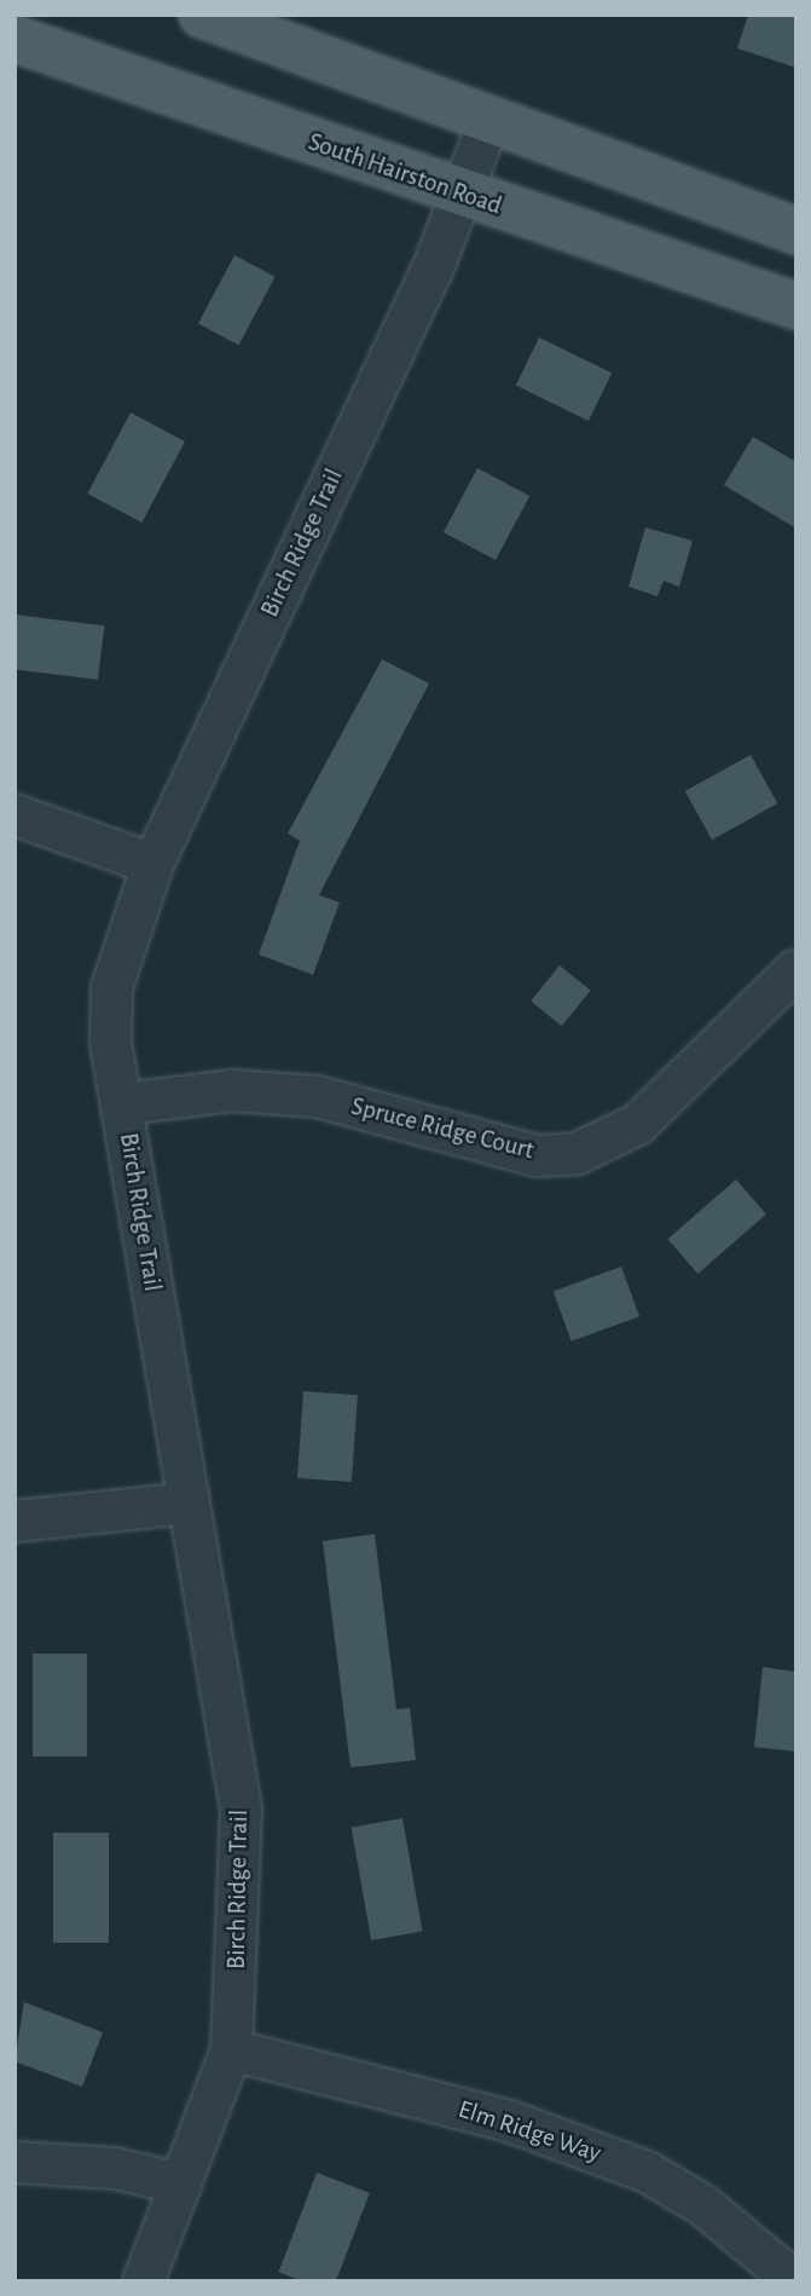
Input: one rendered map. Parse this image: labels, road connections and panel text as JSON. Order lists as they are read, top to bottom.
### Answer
{
  "streets": {
    "main road": ["South Hairston Road"],
    "street": ["Birch Ridge Trail", "Spruce Ridge Court", "Elm Ridge Way"]
  },
  "crossings": [
    ["South Hairston Road", "Birch Ridge Trail"],
    ["Birch Ridge Trail", "Spruce Ridge Court"],
    ["Birch Ridge Trail", "Elm Ridge Way"]
  ]
}
